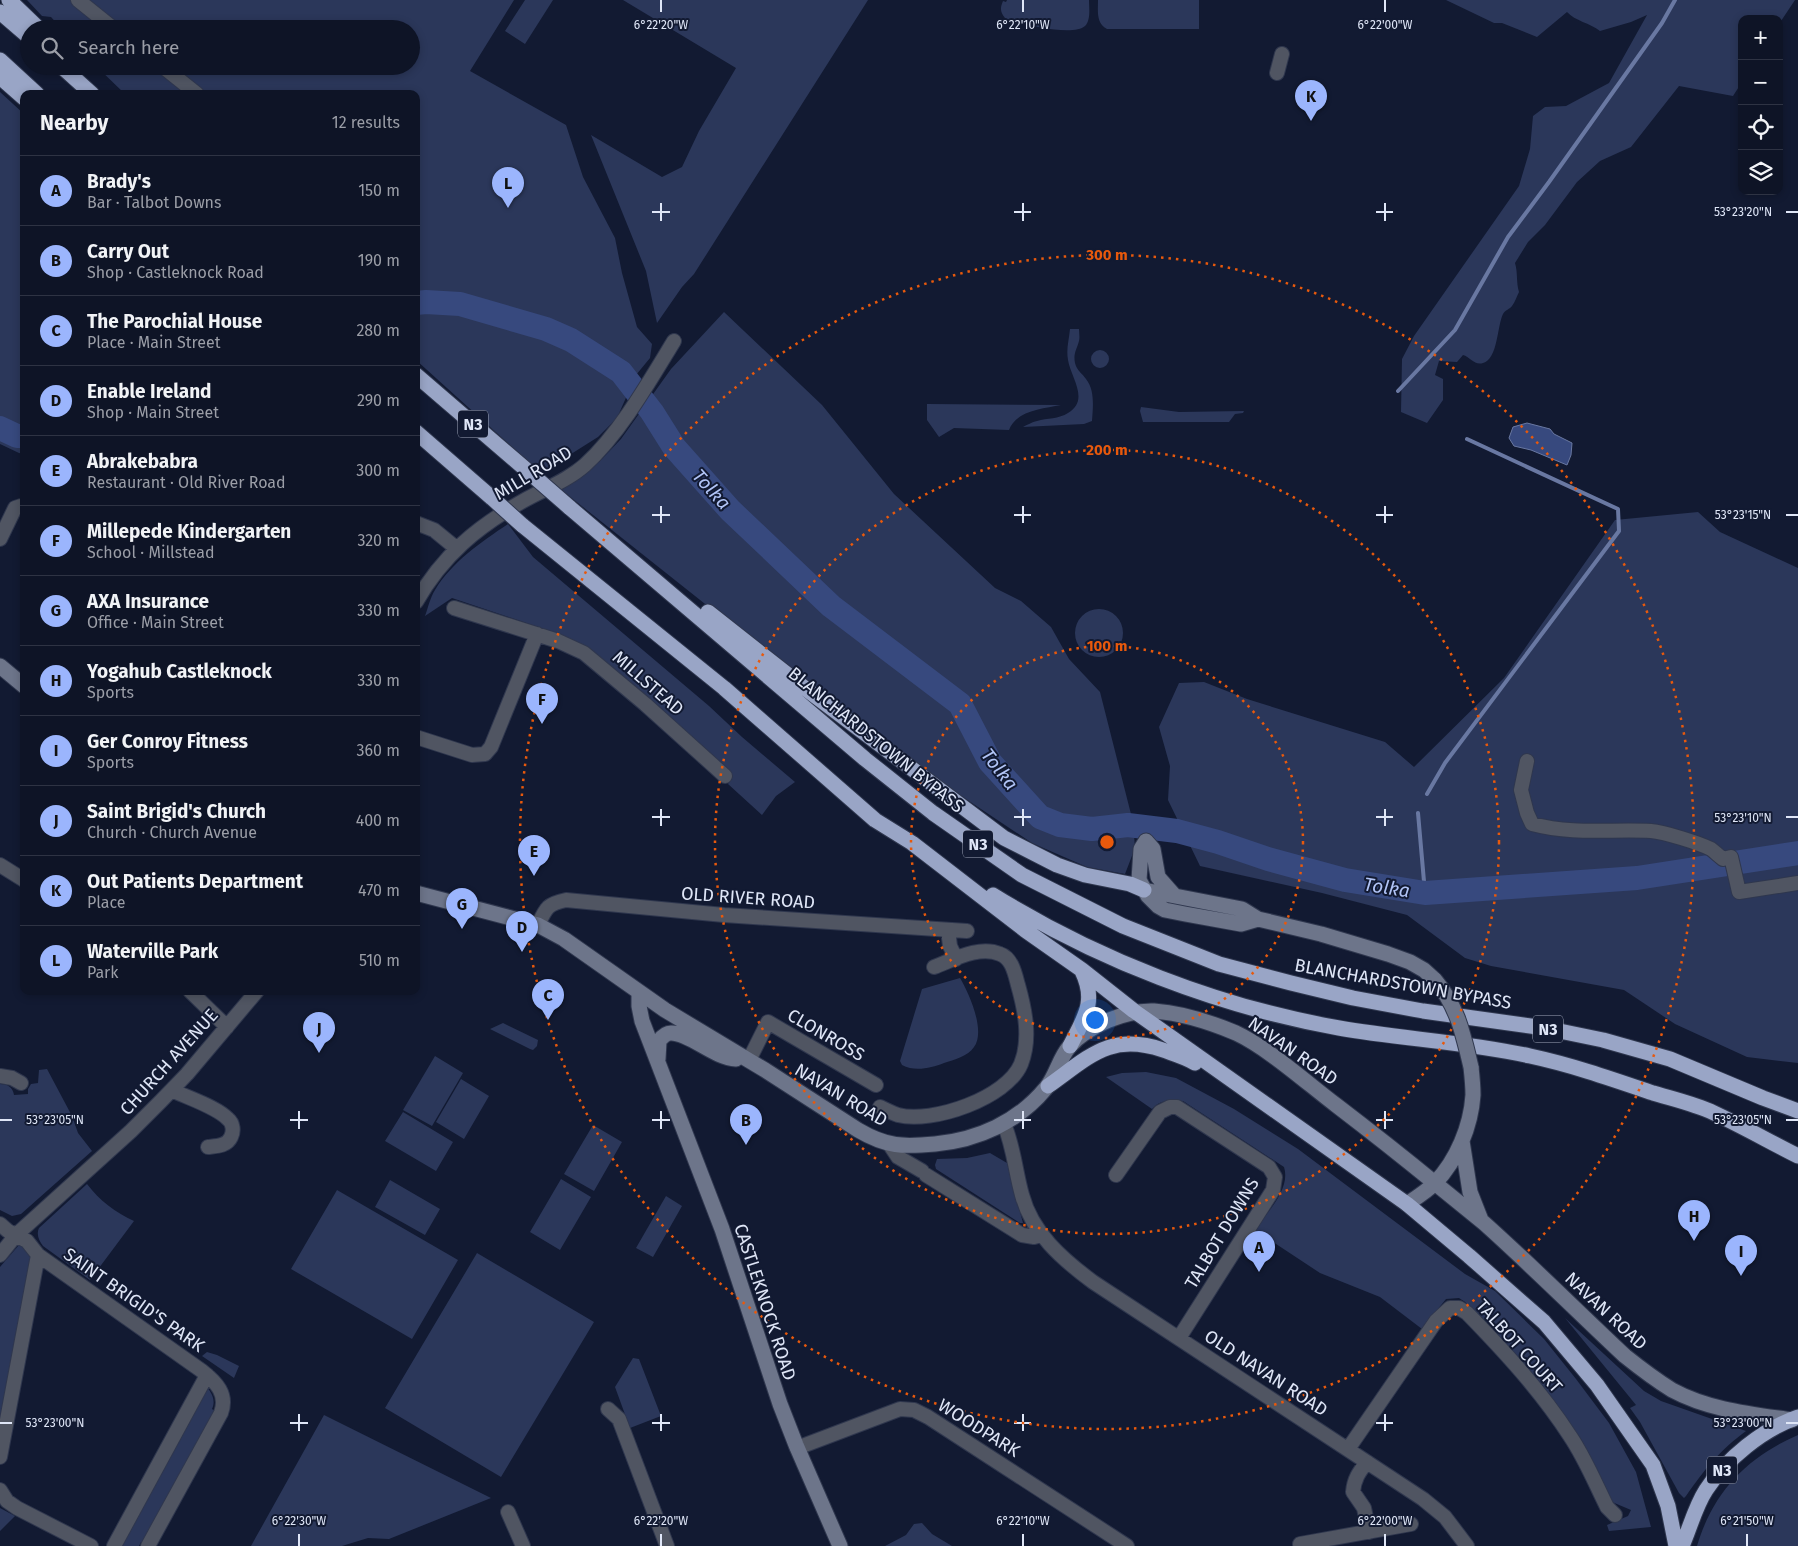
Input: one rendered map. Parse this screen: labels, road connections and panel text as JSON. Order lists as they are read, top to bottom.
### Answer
{
  "streets": {
    "highway": ["N3", "BLANCHARDSTOWN BYPASS"],
    "main road": ["NAVAN ROAD", "CASTLEKNOCK ROAD"],
    "street": [
      "MILL ROAD",
      "MILLSTEAD",
      "OLD RIVER ROAD",
      "CLONROSS",
      "CHURCH AVENUE",
      "TALBOT DOWNS",
      "SAINT BRIGID'S PARK",
      "TALBOT COURT",
      "OLD NAVAN ROAD",
      "WOODPARK"
    ]
  },
  "crossings": [
    ["N3", "BLANCHARDSTOWN BYPASS"],
    ["N3", "NAVAN ROAD"],
    ["OLD RIVER ROAD", "NAVAN ROAD"],
    ["CLONROSS", "NAVAN ROAD"],
    ["CLONROSS", "CASTLEKNOCK ROAD"],
    ["NAVAN ROAD", "CASTLEKNOCK ROAD"],
    ["NAVAN ROAD", "OLD NAVAN ROAD"],
    ["CHURCH AVENUE", "SAINT BRIGID'S PARK"],
    ["TALBOT DOWNS", "OLD NAVAN ROAD"],
    ["CASTLEKNOCK ROAD", "WOODPARK"],
    ["TALBOT COURT", "OLD NAVAN ROAD"]
  ],
  "water": ["Tolka"],
  "page": {
    "map_buttons": ["+", "−"],
    "search": "Search here",
    "pins": [
      "K",
      "L",
      "F",
      "E",
      "G",
      "D",
      "C",
      "J",
      "B",
      "H",
      "A",
      "I"
    ],
    "heading": ["Nearby", "12 results"],
    "list": [
      {
        "mark": "A",
        "name": "Brady's",
        "note": "Bar · Talbot Downs",
        "value": "150 m"
      },
      {
        "mark": "B",
        "name": "Carry Out",
        "note": "Shop · Castleknock Road",
        "value": "190 m"
      },
      {
        "mark": "C",
        "name": "The Parochial House",
        "note": "Place · Main Street",
        "value": "280 m"
      },
      {
        "mark": "D",
        "name": "Enable Ireland",
        "note": "Shop · Main Street",
        "value": "290 m"
      },
      {
        "mark": "E",
        "name": "Abrakebabra",
        "note": "Restaurant · Old River Road",
        "value": "300 m"
      },
      {
        "mark": "F",
        "name": "Millepede Kindergarten",
        "note": "School · Millstead",
        "value": "320 m"
      },
      {
        "mark": "G",
        "name": "AXA Insurance",
        "note": "Office · Main Street",
        "value": "330 m"
      },
      {
        "mark": "H",
        "name": "Yogahub Castleknock",
        "note": "Sports",
        "value": "330 m"
      },
      {
        "mark": "I",
        "name": "Ger Conroy Fitness",
        "note": "Sports",
        "value": "360 m"
      },
      {
        "mark": "J",
        "name": "Saint Brigid's Church",
        "note": "Church · Church Avenue",
        "value": "400 m"
      },
      {
        "mark": "K",
        "name": "Out Patients Department",
        "note": "Place",
        "value": "470 m"
      },
      {
        "mark": "L",
        "name": "Waterville Park",
        "note": "Park",
        "value": "510 m"
      }
    ]
  },
  "coordinates": [
    "6°22'20\"W",
    "6°22'10\"W",
    "6°22'00\"W",
    "53°23'20\"N",
    "53°23'15\"N",
    "53°23'10\"N",
    "53°23'05\"N",
    "53°23'00\"N",
    "6°22'30\"W",
    "6°21'50\"W"
  ],
  "rings": ["300 m", "200 m", "100 m"]
}
